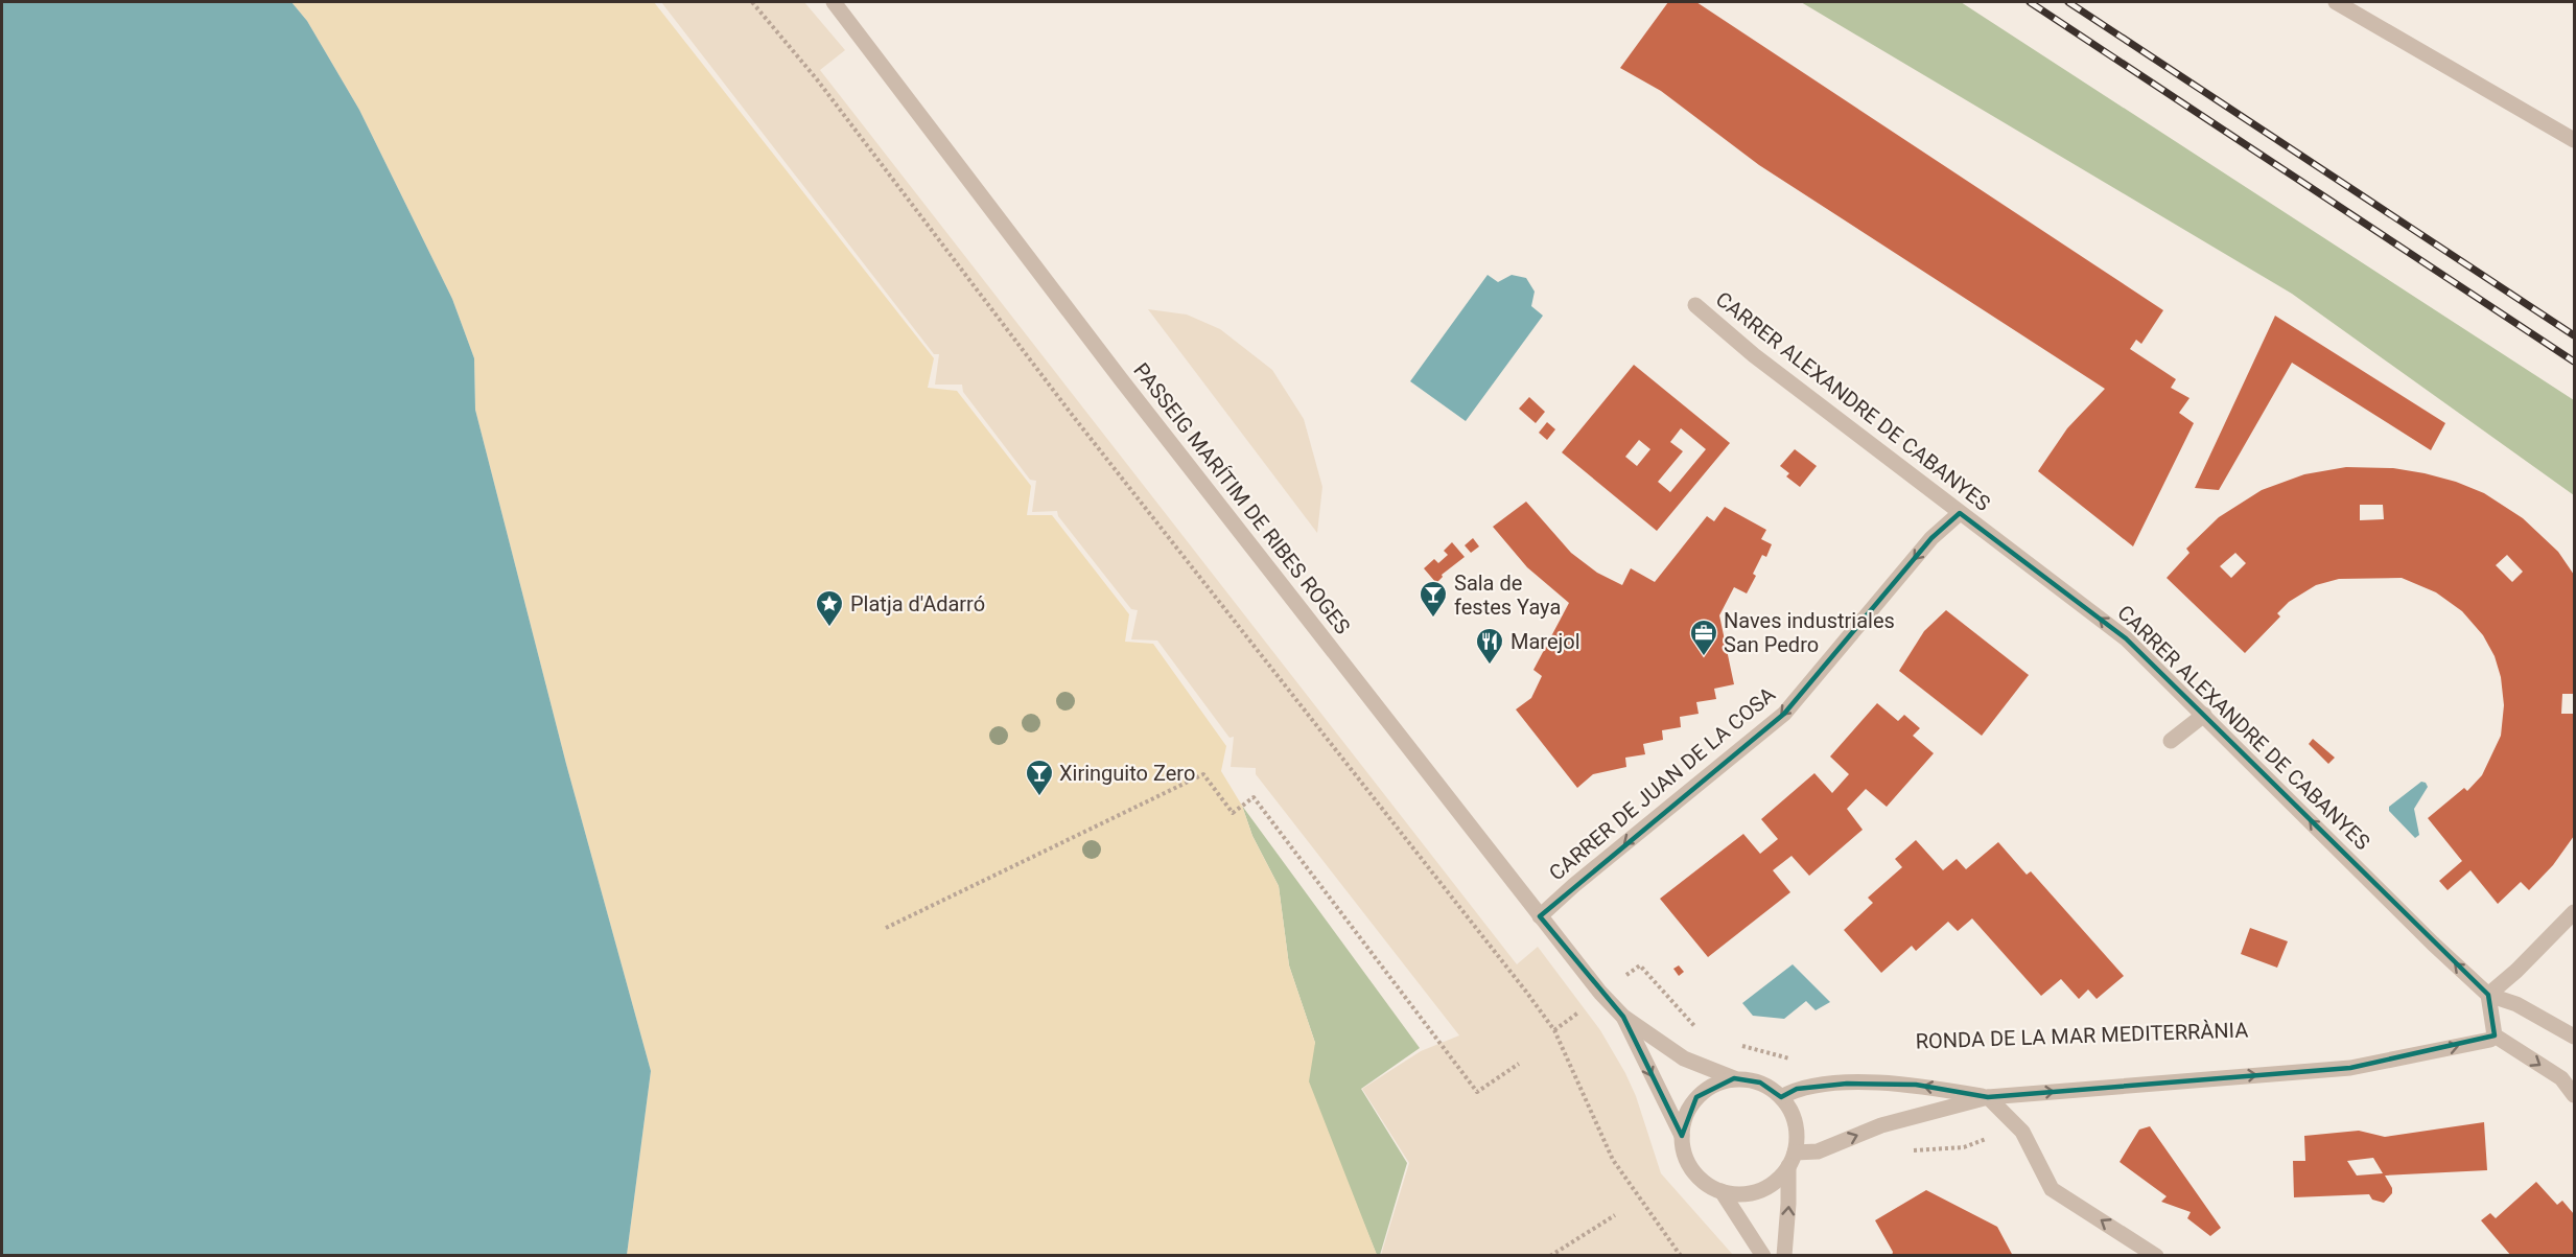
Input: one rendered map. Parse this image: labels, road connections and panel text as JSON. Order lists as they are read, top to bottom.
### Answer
{
  "streets": {
    "street": [
      "CARRER ALEXANDRE DE CABANYES",
      "PASSEIG MARÍTIM DE RIBES ROGES",
      "CARRER DE JUAN DE LA COSA",
      "RONDA DE LA MAR MEDITERRÀNIA"
    ]
  },
  "crossings": [
    ["CARRER ALEXANDRE DE CABANYES", "CARRER DE JUAN DE LA COSA"],
    ["PASSEIG MARÍTIM DE RIBES ROGES", "CARRER DE JUAN DE LA COSA"],
    ["PASSEIG MARÍTIM DE RIBES ROGES", "RONDA DE LA MAR MEDITERRÀNIA"]
  ],
  "one_way": ["CARRER ALEXANDRE DE CABANYES", "CARRER DE JUAN DE LA COSA"],
  "places": {
    "bar": ["Sala de festes Yaya", "Xiringuito Zero"],
    "place": ["Platja d'Adarró"],
    "office": ["Naves industriales San Pedro"],
    "restaurant": ["Marejol"]
  }
}
